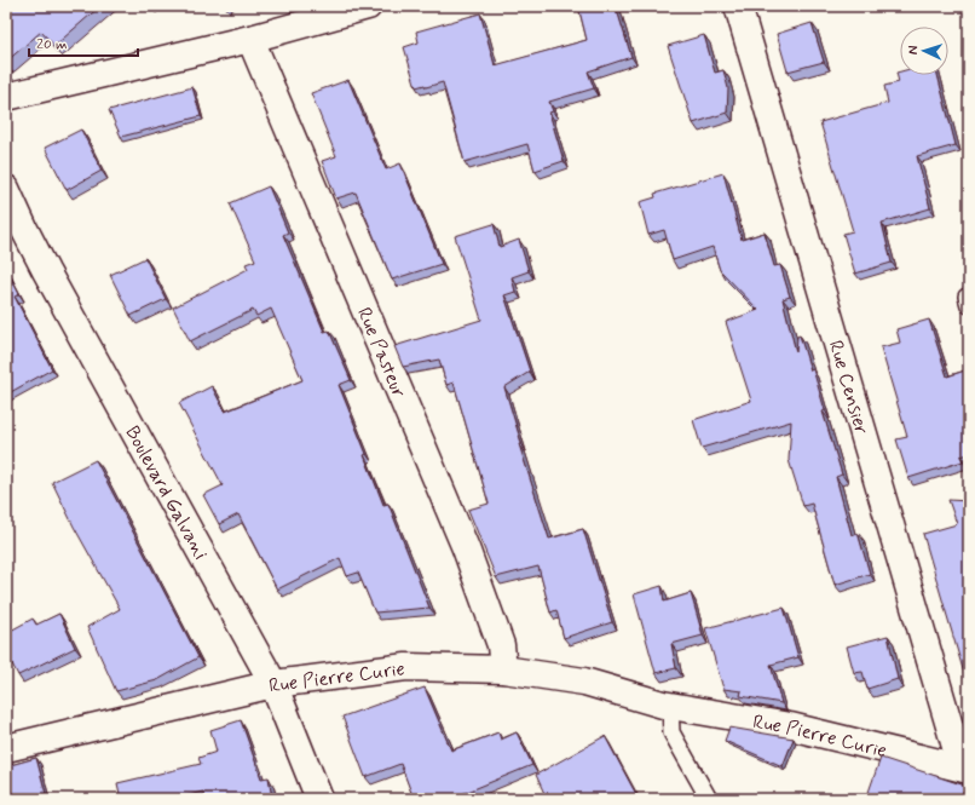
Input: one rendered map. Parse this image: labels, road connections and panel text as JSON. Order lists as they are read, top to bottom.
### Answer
{
  "streets": {
    "street": [
      "Rue Pasteur",
      "Rue Censier",
      "Boulevard Galvani",
      "Rue Pierre Curie"
    ]
  },
  "crossings": [
    ["Rue Pasteur", "Rue Pierre Curie"],
    ["Rue Censier", "Rue Pierre Curie"],
    ["Boulevard Galvani", "Rue Pierre Curie"]
  ],
  "scale_bar": "20 m",
  "north": "left"
}
